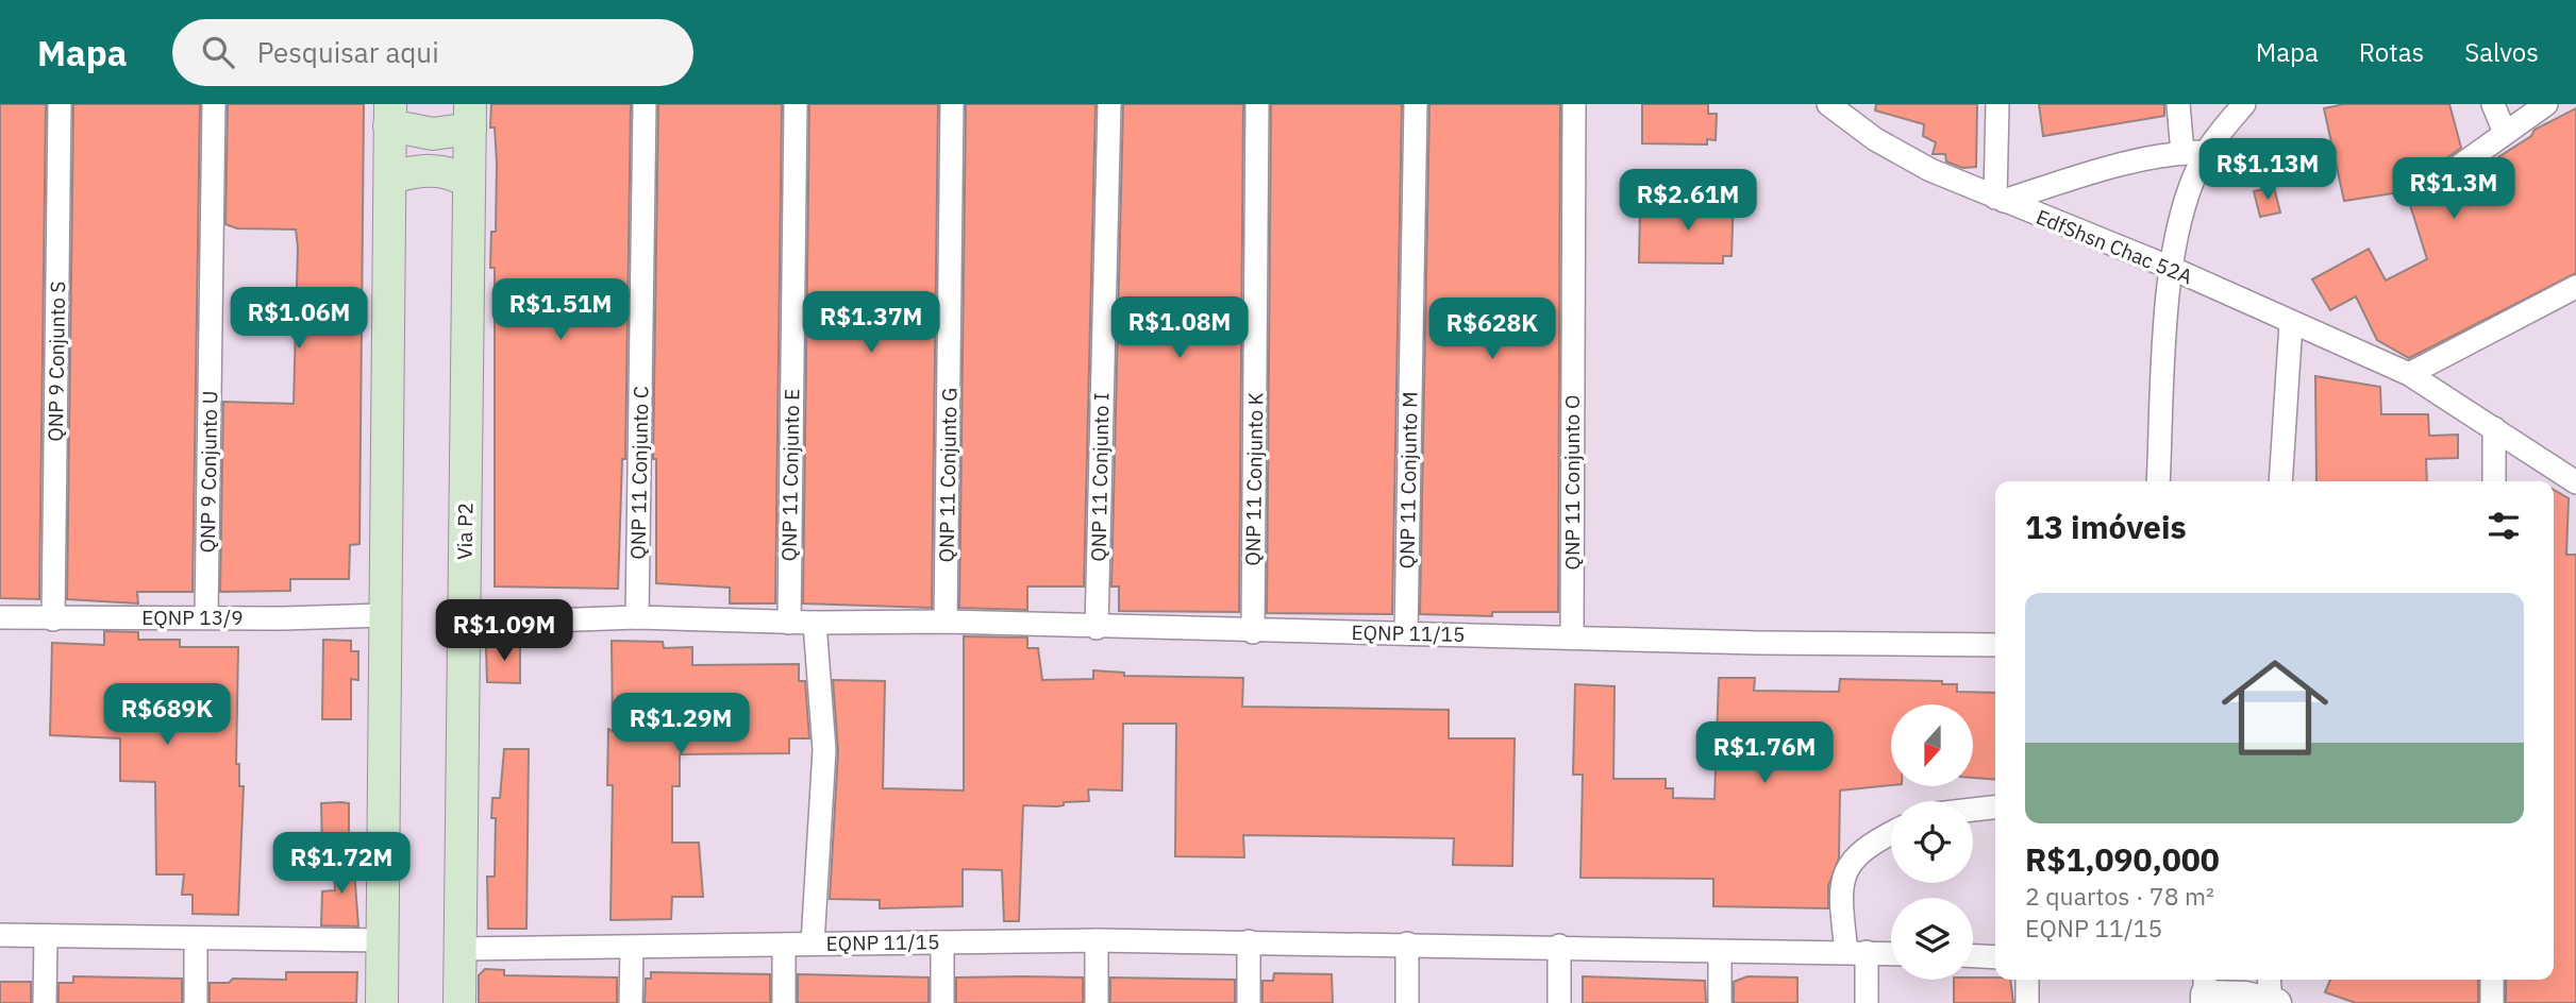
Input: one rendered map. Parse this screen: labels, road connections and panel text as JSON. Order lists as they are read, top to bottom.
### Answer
{
  "streets": {
    "main road": ["Via P2"],
    "street": [
      "EdfShsn Chac 52A",
      "QNP 9 Conjunto S",
      "QNP 9 Conjunto U",
      "QNP 11 Conjunto C",
      "QNP 11 Conjunto E",
      "QNP 11 Conjunto G",
      "QNP 11 Conjunto I",
      "QNP 11 Conjunto K",
      "QNP 11 Conjunto M",
      "QNP 11 Conjunto O",
      "EQNP 13/9",
      "EQNP 11/15"
    ]
  },
  "crossings": [
    ["QNP 9 Conjunto S", "EQNP 13/9"],
    ["QNP 9 Conjunto U", "EQNP 13/9"],
    ["QNP 11 Conjunto C", "EQNP 11/15"],
    ["QNP 11 Conjunto E", "EQNP 11/15"],
    ["QNP 11 Conjunto G", "EQNP 11/15"],
    ["QNP 11 Conjunto I", "EQNP 11/15"],
    ["QNP 11 Conjunto K", "EQNP 11/15"],
    ["QNP 11 Conjunto M", "EQNP 11/15"],
    ["QNP 11 Conjunto O", "EQNP 11/15"],
    ["Via P2", "EQNP 11/15"]
  ],
  "north": "bottom",
  "page": {
    "header": "Mapa",
    "search": "Pesquisar aqui",
    "nav": ["Mapa", "Rotas", "Salvos"],
    "price": [
      "R$1.13M",
      "R$1.3M",
      "R$2.61M",
      "R$1.51M",
      "R$1.06M",
      "R$1.37M",
      "R$1.08M",
      "R$628K",
      "R$1.09M",
      "R$689K",
      "R$1.29M",
      "R$1.76M",
      "R$1.72M"
    ],
    "heading": "13 imóveis",
    "list": [
      {
        "name": "R$1,090,000",
        "note": "2 quartos · 78 m² · EQNP 11/15"
      }
    ]
  }
}
